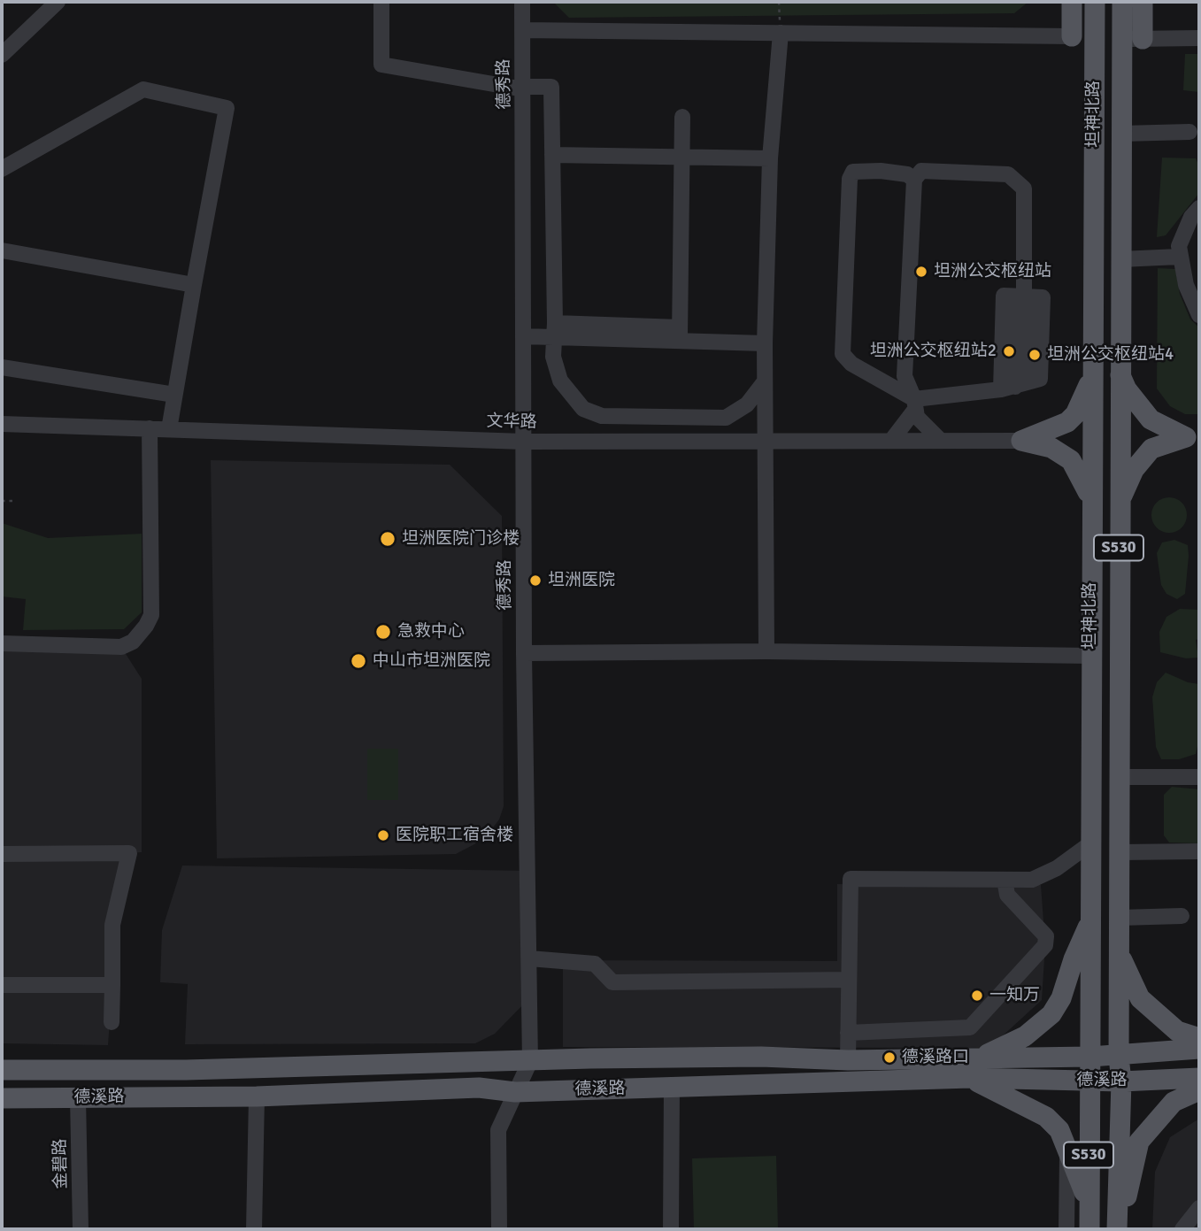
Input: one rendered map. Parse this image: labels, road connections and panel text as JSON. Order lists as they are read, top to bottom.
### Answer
{
  "streets": {
    "main road": ["坦神北路", "S530", "德溪路"],
    "street": ["德秀路", "文华路", "金碧路"]
  },
  "crossings": [
    ["德秀路", "文华路"],
    ["德秀路", "德溪路"],
    ["坦神北路", "S530"],
    ["坦神北路", "德溪路"],
    ["S530", "德溪路"],
    ["德溪路", "金碧路"]
  ],
  "places": [
    "坦洲公交枢纽站",
    "坦洲公交枢纽站2",
    "坦洲公交枢纽站4",
    "坦洲医院门诊楼",
    "坦洲医院",
    "急救中心",
    "中山市坦洲医院",
    "医院职工宿舍楼",
    "一知万",
    "德溪路口"
  ]
}
